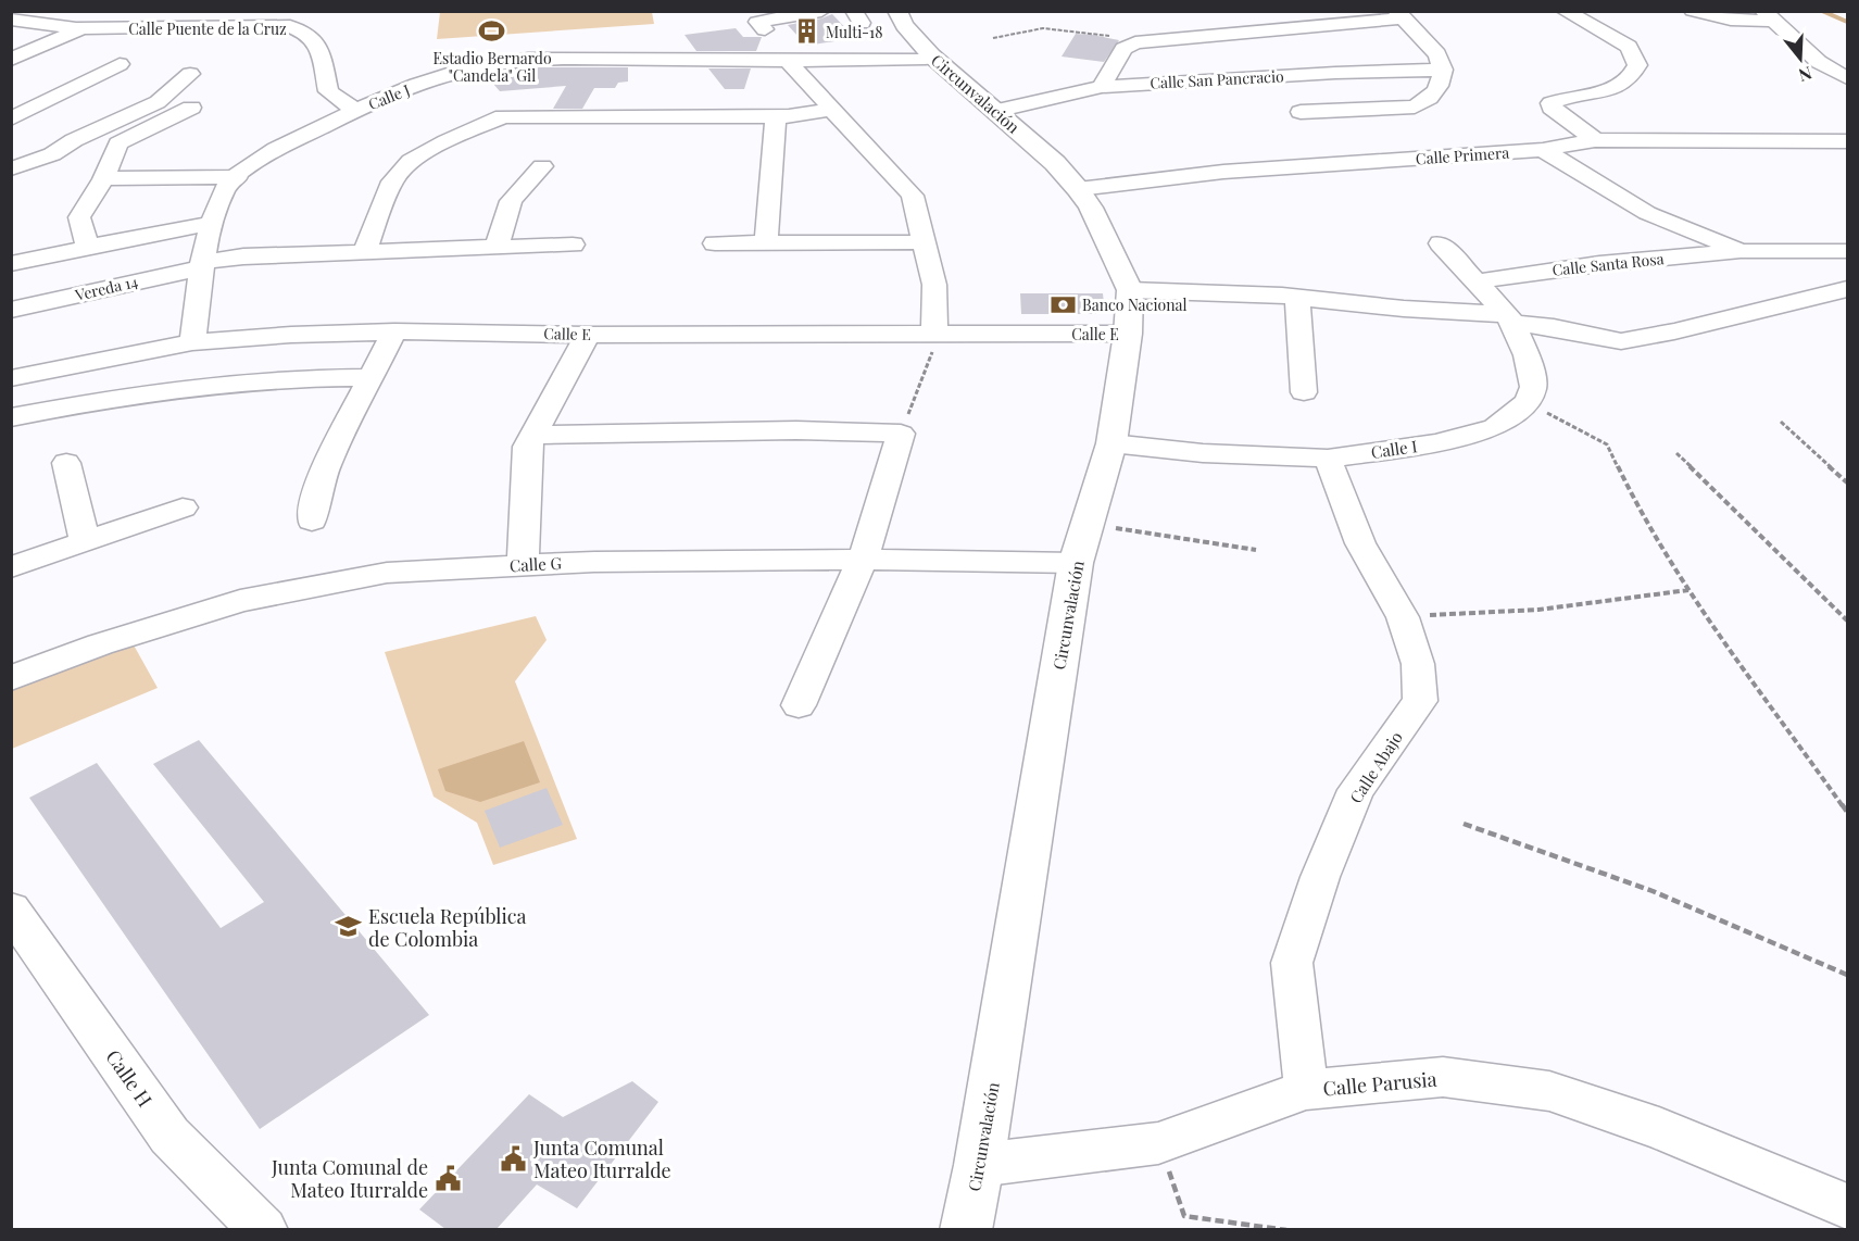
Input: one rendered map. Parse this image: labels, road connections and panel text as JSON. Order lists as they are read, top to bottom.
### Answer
{
  "streets": {
    "main road": ["Circunvalación"],
    "street": [
      "Calle Puente de la Cruz",
      "Calle San Pancracio",
      "Calle J",
      "Calle Primera",
      "Calle Santa Rosa",
      "Vereda 14",
      "Calle E",
      "Calle I",
      "Calle G",
      "Calle Abajo",
      "Calle H",
      "Calle Parusia"
    ]
  },
  "crossings": [
    ["Calle Puente de la Cruz", "Calle J"],
    ["Calle San Pancracio", "Circunvalación"],
    ["Circunvalación", "Calle Primera"],
    ["Circunvalación", "Calle E"],
    ["Circunvalación", "Calle I"],
    ["Circunvalación", "Calle G"],
    ["Circunvalación", "Calle Parusia"],
    ["Calle J", "Vereda 14"],
    ["Calle J", "Calle E"],
    ["Calle Primera", "Calle Santa Rosa"],
    ["Calle I", "Calle Abajo"],
    ["Calle Abajo", "Calle Parusia"]
  ],
  "places": {
    "sports": ["Estadio Bernardo \"Candela\" Gil"],
    "building": ["Multi-18"],
    "bank": ["Banco Nacional"],
    "school or university": ["Escuela República de Colombia"],
    "public building": ["Junta Comunal Mateo Iturralde", "Junta Comunal de Mateo Iturralde"]
  },
  "north": "bottom"
}
